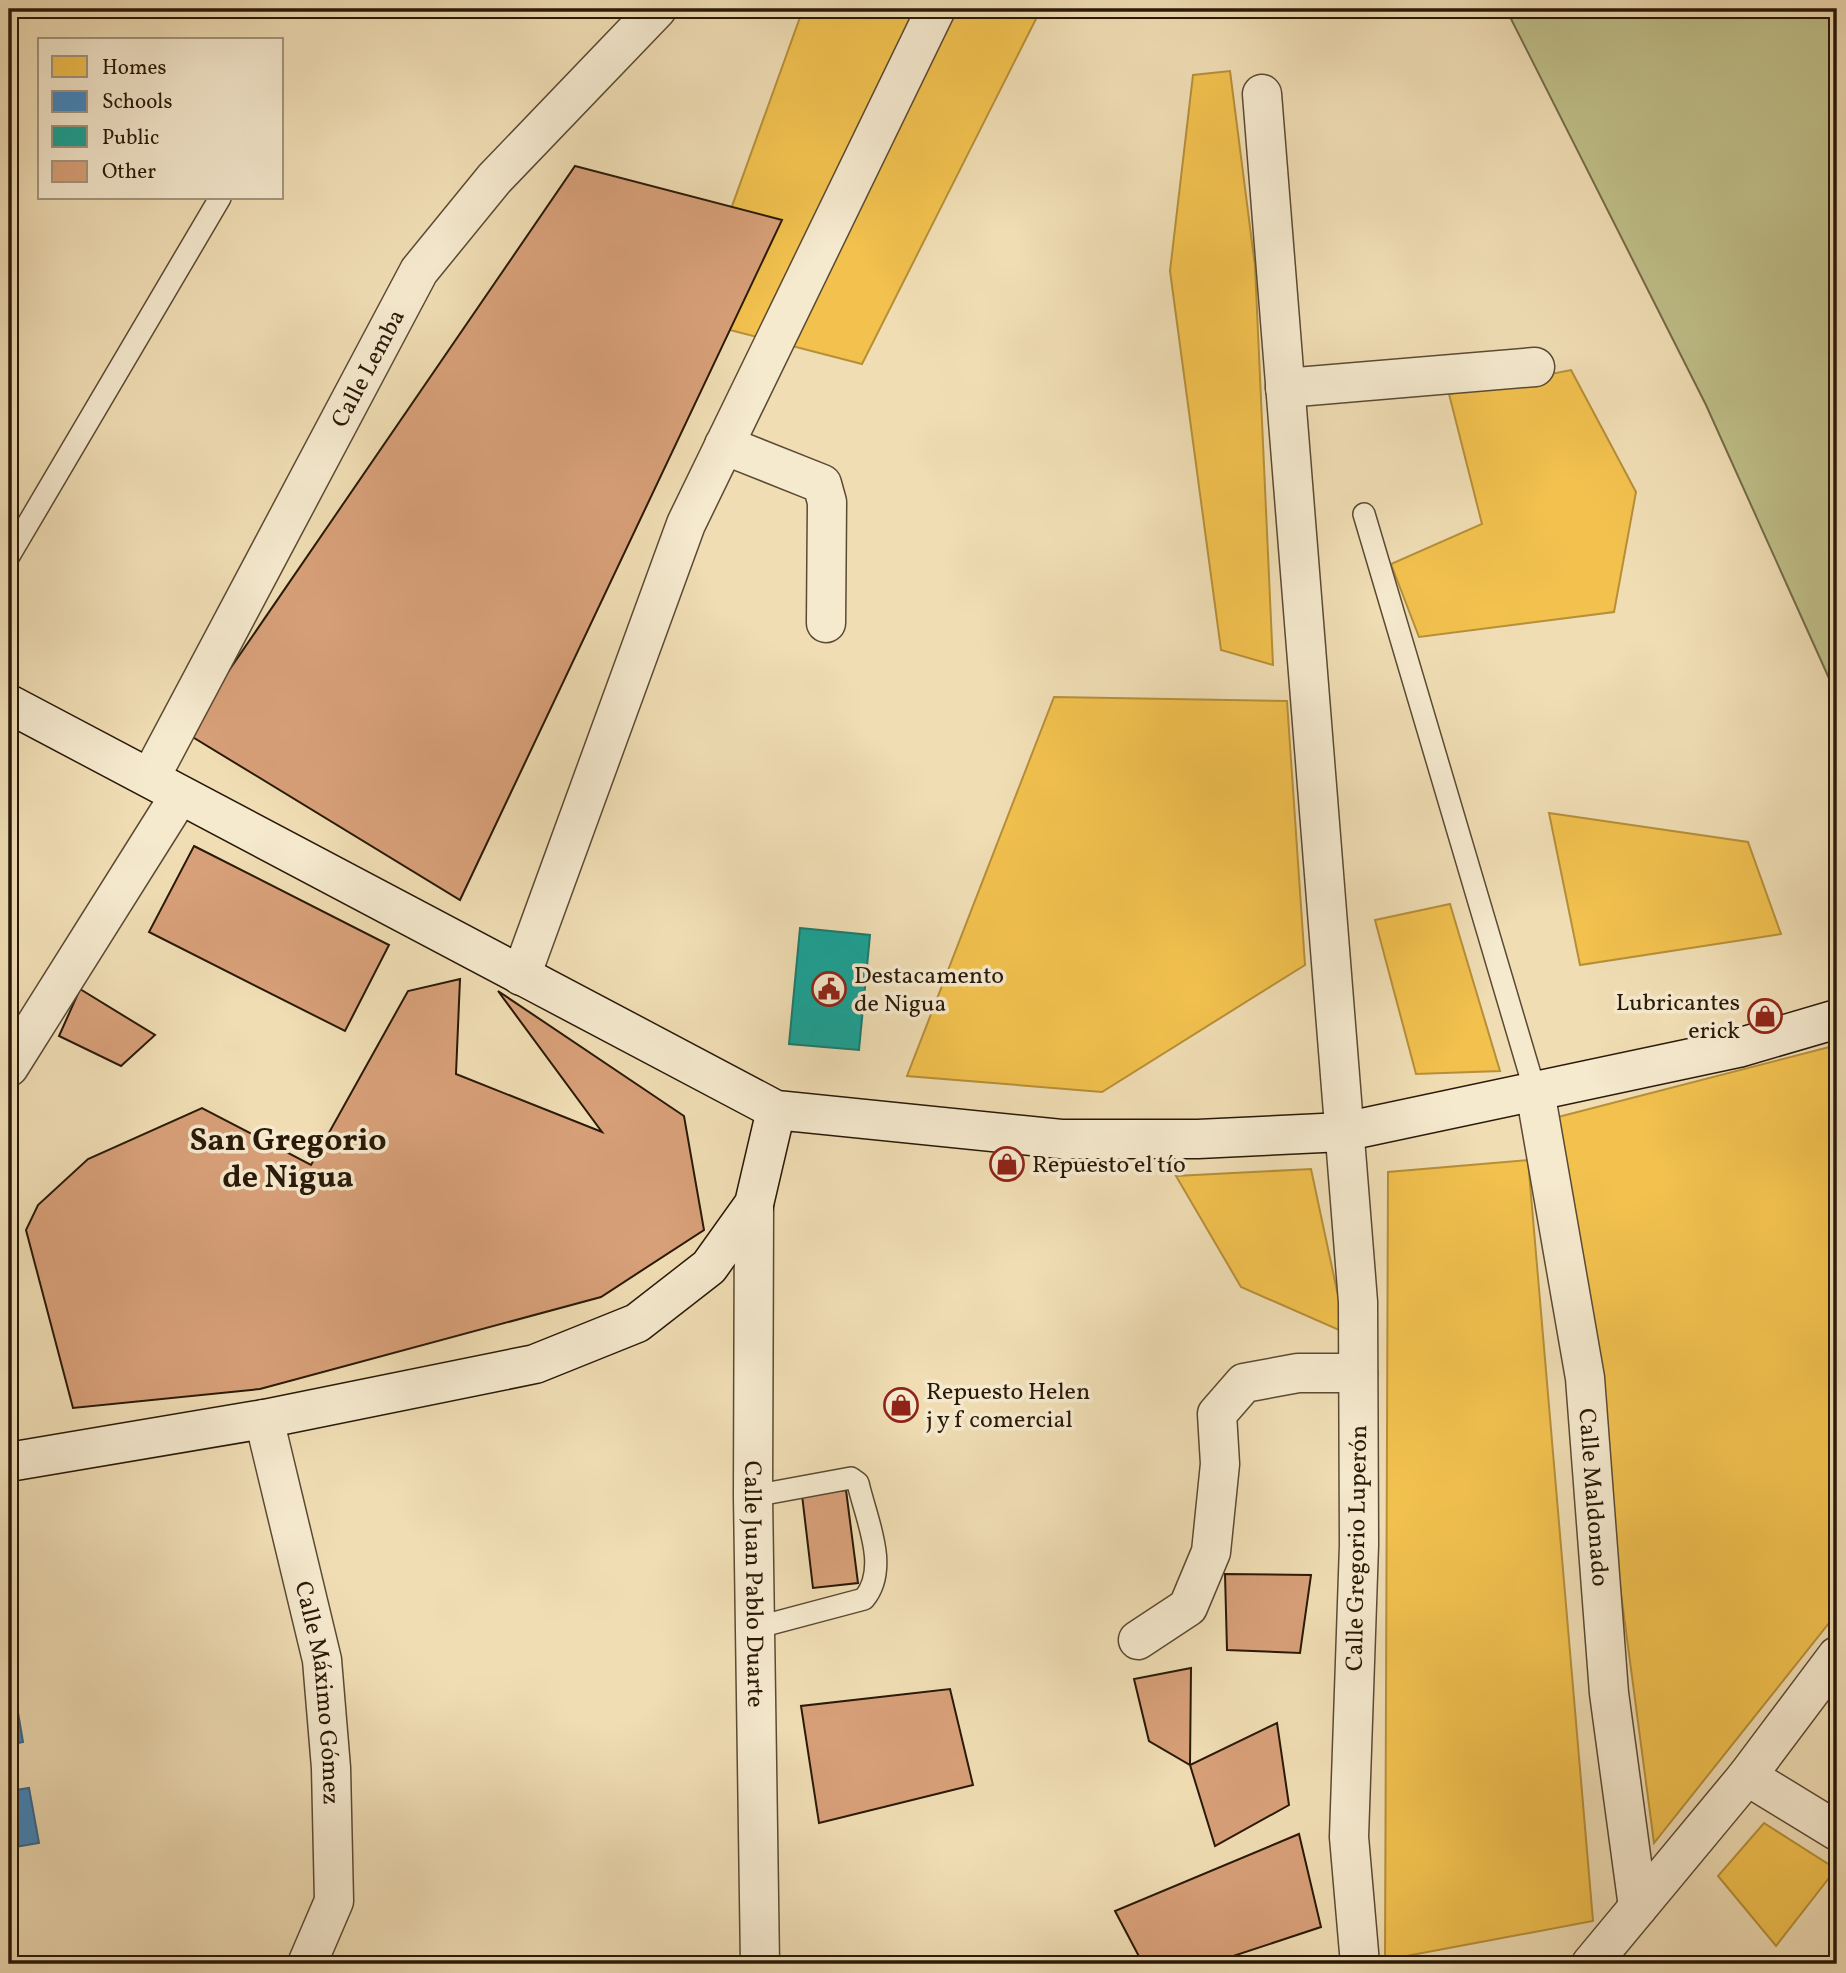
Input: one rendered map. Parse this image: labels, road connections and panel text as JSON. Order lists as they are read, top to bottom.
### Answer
{
  "streets": {
    "street": [
      "Calle Lemba",
      "Calle Maldonado",
      "Calle Gregorio Luperón",
      "Calle Juan Pablo Duarte",
      "Calle Máximo Gómez"
    ]
  },
  "districts": ["San Gregorio de Nigua"],
  "places": {
    "public building": ["Destacamento de Nigua"],
    "shop": ["Lubricantes erick", "Repuesto el tío", "Repuesto Helen j y f comercial"]
  },
  "legend": [
    "Homes",
    "Schools",
    "Public",
    "Other"
  ]
}
